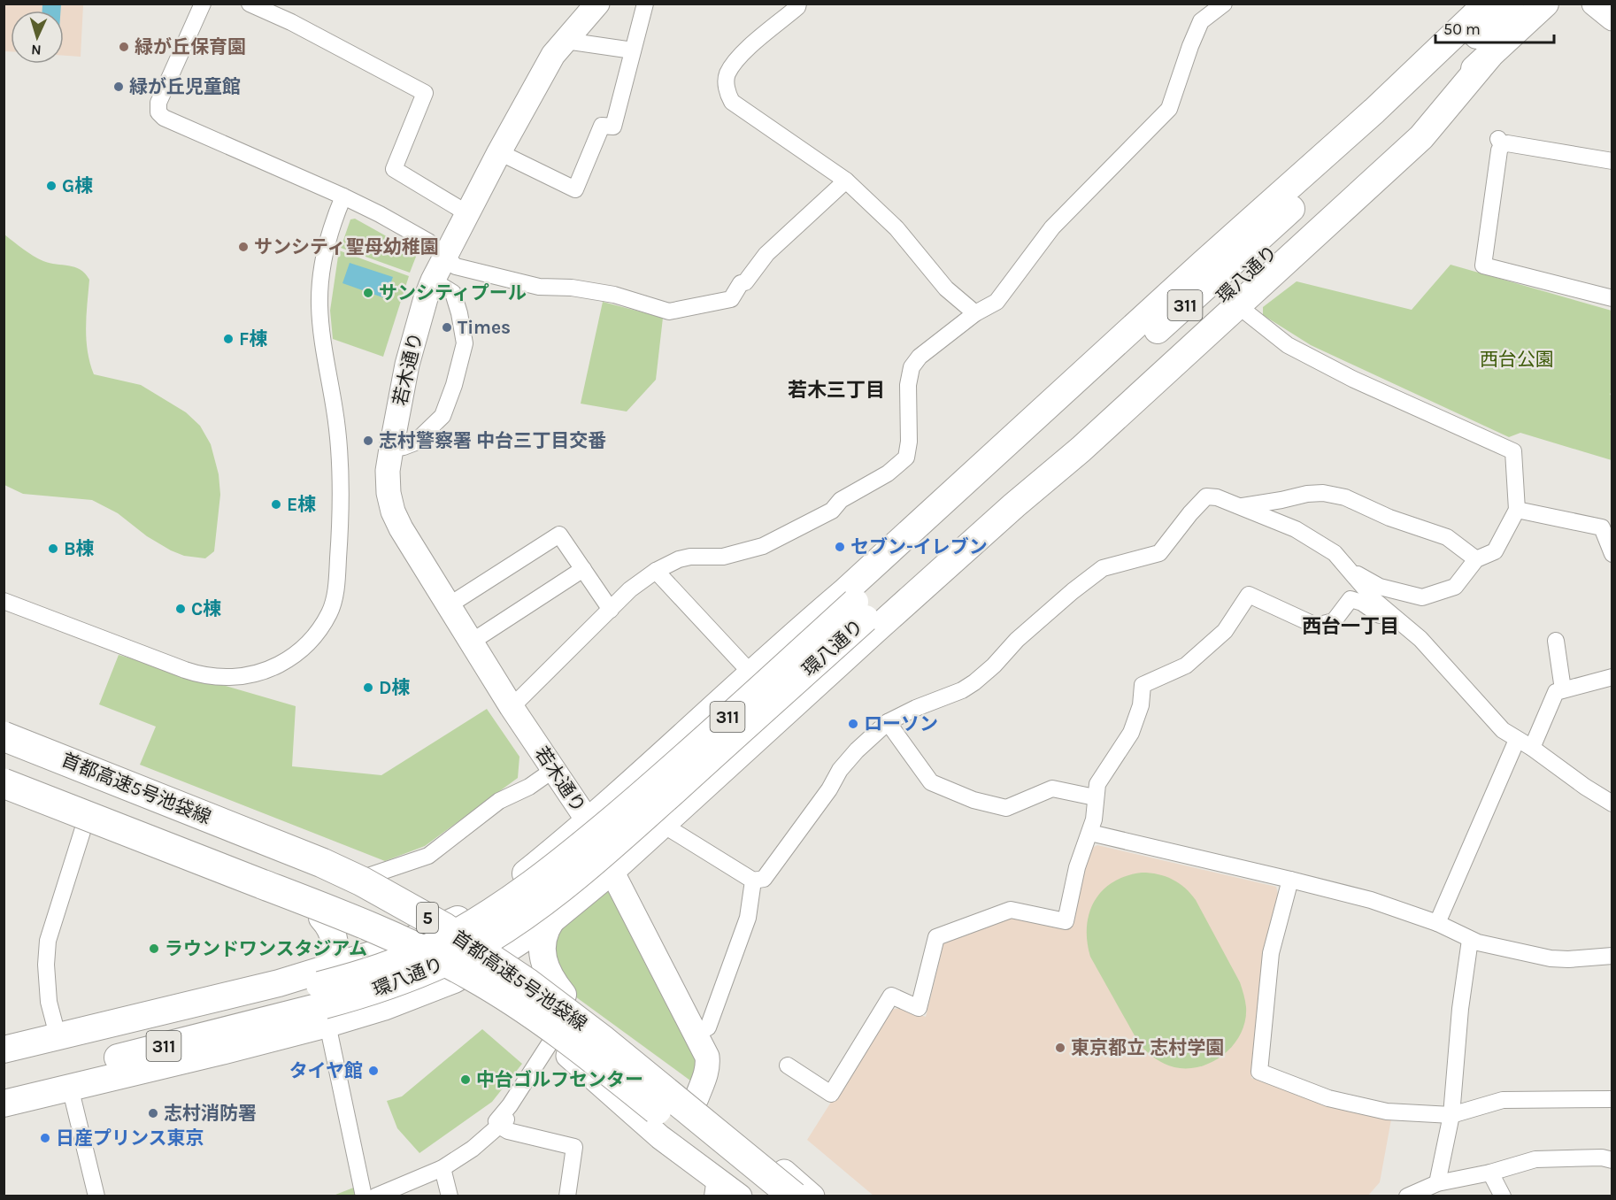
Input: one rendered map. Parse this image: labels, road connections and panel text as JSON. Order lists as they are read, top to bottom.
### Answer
{
  "streets": {
    "highway": ["首都高速5号池袋線", "5"],
    "main road": ["環八通り", "311"],
    "street": ["若木通り"]
  },
  "districts": ["若木三丁目", "西台一丁目"],
  "parks": ["西台公園"],
  "places": [
    "緑が丘保育園",
    "緑が丘児童館",
    "G棟",
    "サンシティ聖母幼稚園",
    "サンシティプール",
    "Times",
    "F棟",
    "志村警察署 中台三丁目交番",
    "E棟",
    "セブン-イレブン",
    "B棟",
    "C棟",
    "D棟",
    "ローソン",
    "ラウンドワンスタジアム",
    "東京都立 志村学園",
    "タイヤ館",
    "中台ゴルフセンター",
    "志村消防署",
    "日産プリンス東京"
  ],
  "scale_bar": "50 m",
  "north": "bottom"
}
